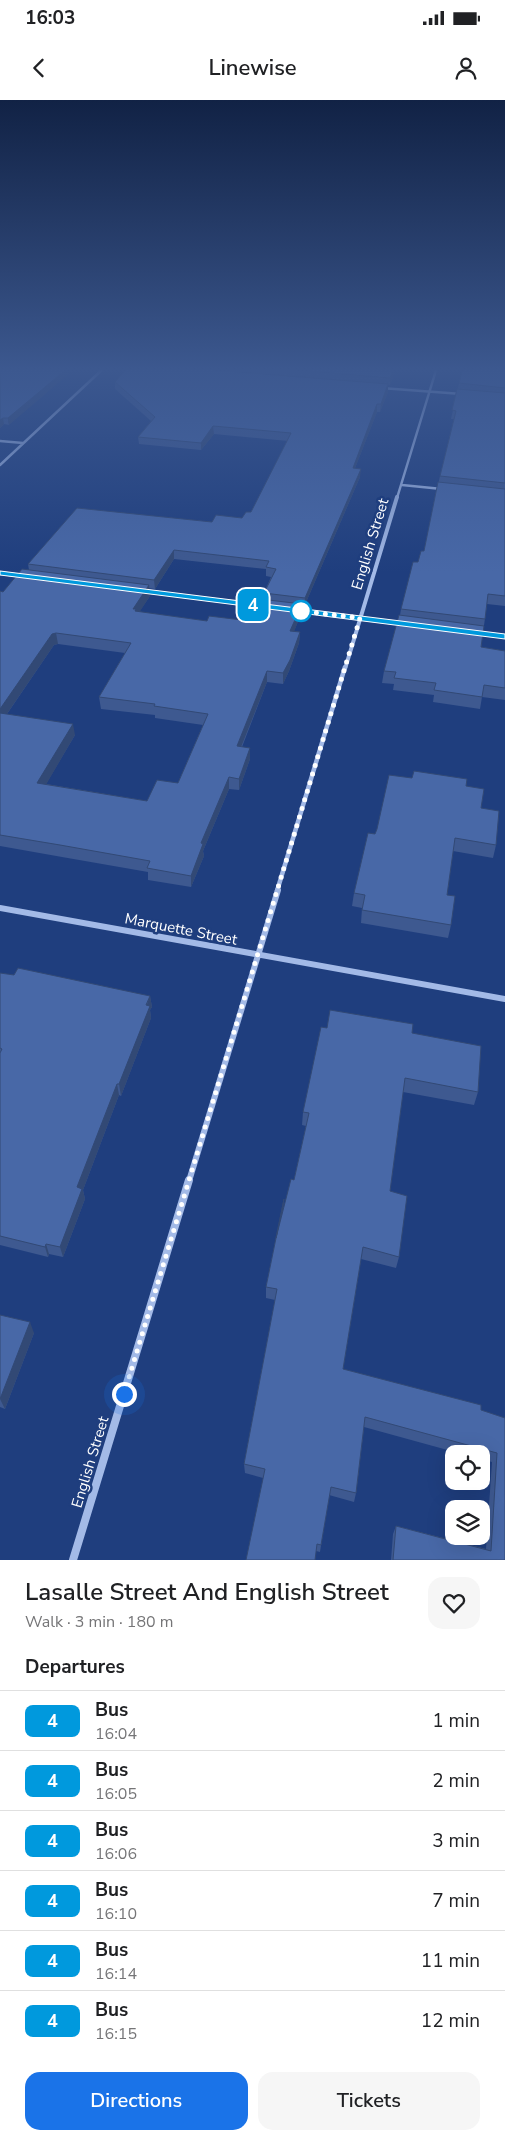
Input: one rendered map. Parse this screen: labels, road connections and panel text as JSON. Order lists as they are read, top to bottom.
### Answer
{
  "streets": {
    "street": ["English Street", "Marquette Street"]
  },
  "crossings": [
    ["English Street", "Marquette Street"]
  ],
  "lines": ["bus line 4"],
  "page": {
    "status": "16:03",
    "header": "Linewise",
    "on_map": "4",
    "heading": [
      ["Lasalle Street And English Street", "Walk · 3 min · 180 m"],
      "Departures"
    ],
    "list": [
      {
        "mark": "4",
        "name": "Bus",
        "note": "16:04",
        "value": "1 min"
      },
      {
        "mark": "4",
        "name": "Bus",
        "note": "16:05",
        "value": "2 min"
      },
      {
        "mark": "4",
        "name": "Bus",
        "note": "16:06",
        "value": "3 min"
      },
      {
        "mark": "4",
        "name": "Bus",
        "note": "16:10",
        "value": "7 min"
      },
      {
        "mark": "4",
        "name": "Bus",
        "note": "16:14",
        "value": "11 min"
      },
      {
        "mark": "4",
        "name": "Bus",
        "note": "16:15",
        "value": "12 min"
      }
    ],
    "buttons": ["Directions", "Tickets"]
  }
}
